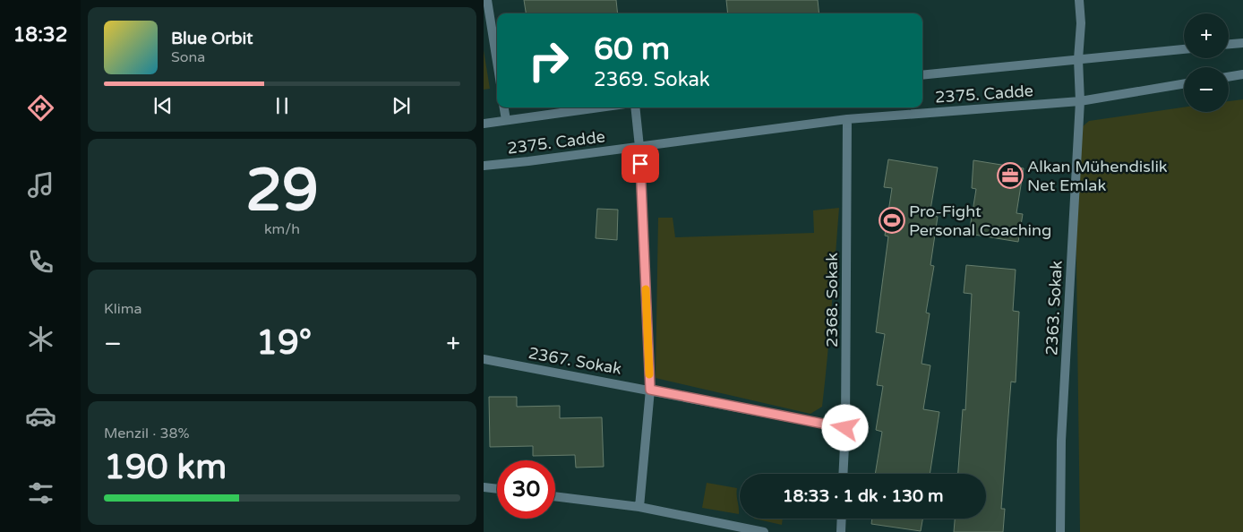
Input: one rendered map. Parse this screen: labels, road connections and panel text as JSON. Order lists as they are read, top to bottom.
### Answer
{
  "streets": {
    "street": [
      "2375. Cadde",
      "2368. Sokak",
      "2363. Sokak",
      "2367. Sokak"
    ]
  },
  "crossings": [
    ["2375. Cadde", "2368. Sokak"],
    ["2375. Cadde", "2363. Sokak"],
    ["2368. Sokak", "2367. Sokak"]
  ],
  "places": {
    "office": ["Alkan Mühendislik Net Emlak"],
    "sports": ["Pro-Fight Personal Coaching"]
  },
  "page": {
    "tabs": "18:32",
    "map_buttons": ["+", "−"],
    "turn": ["60 m", "2369. Sokak"],
    "song": ["Blue Orbit", "Sona"],
    "tile": [
      ["29", "km/h"],
      "Klima",
      ["Menzil · 38%", "190 km"]
    ],
    "heat": ["−", "19°", "+"],
    "limit": "30",
    "trip": "18:33 · 1 dk · 130 m"
  }
}
